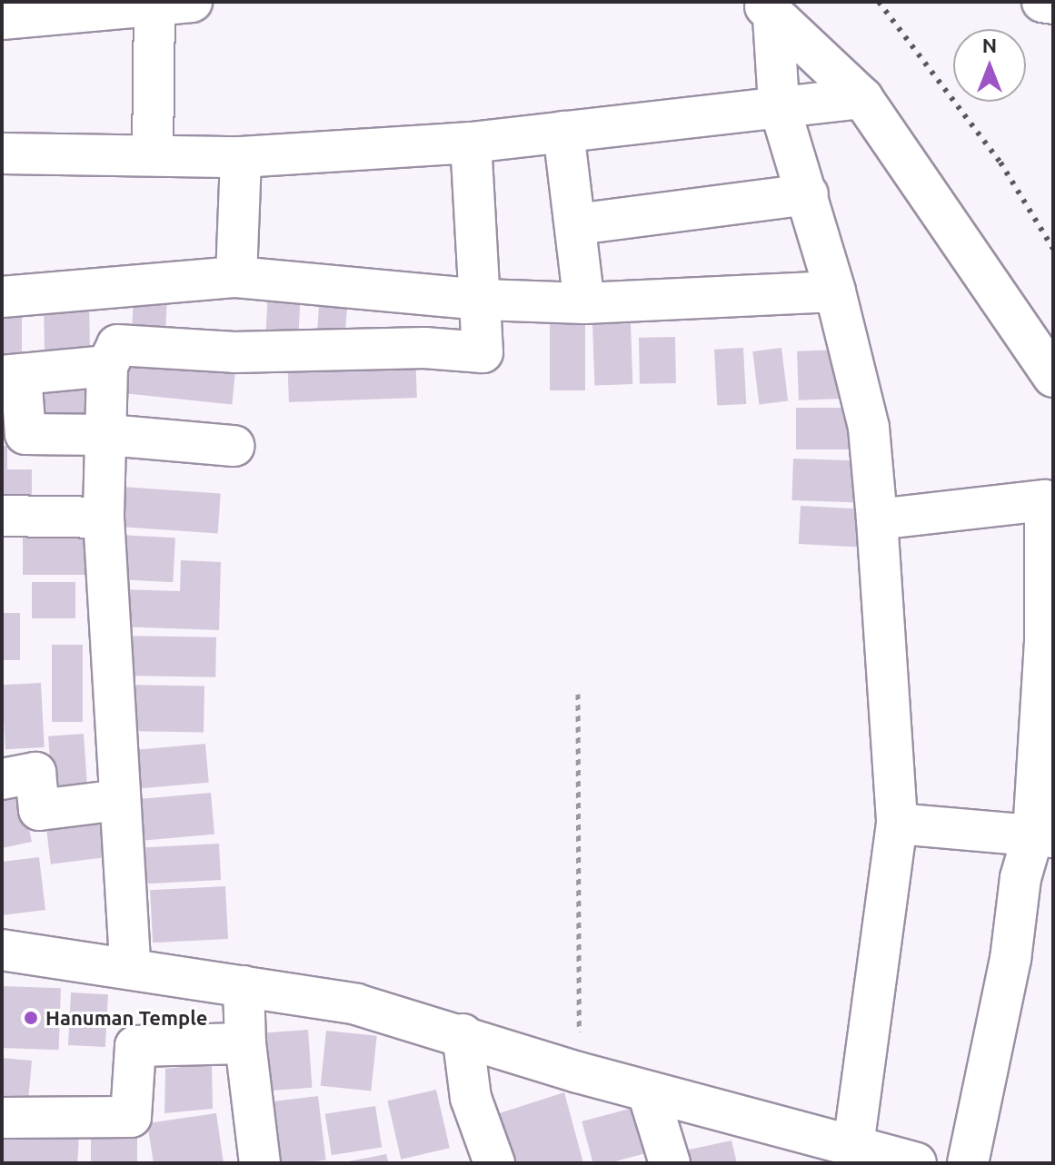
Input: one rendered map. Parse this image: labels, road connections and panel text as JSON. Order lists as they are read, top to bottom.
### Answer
{
  "places": ["Hanuman Temple"],
  "north": "top"
}
